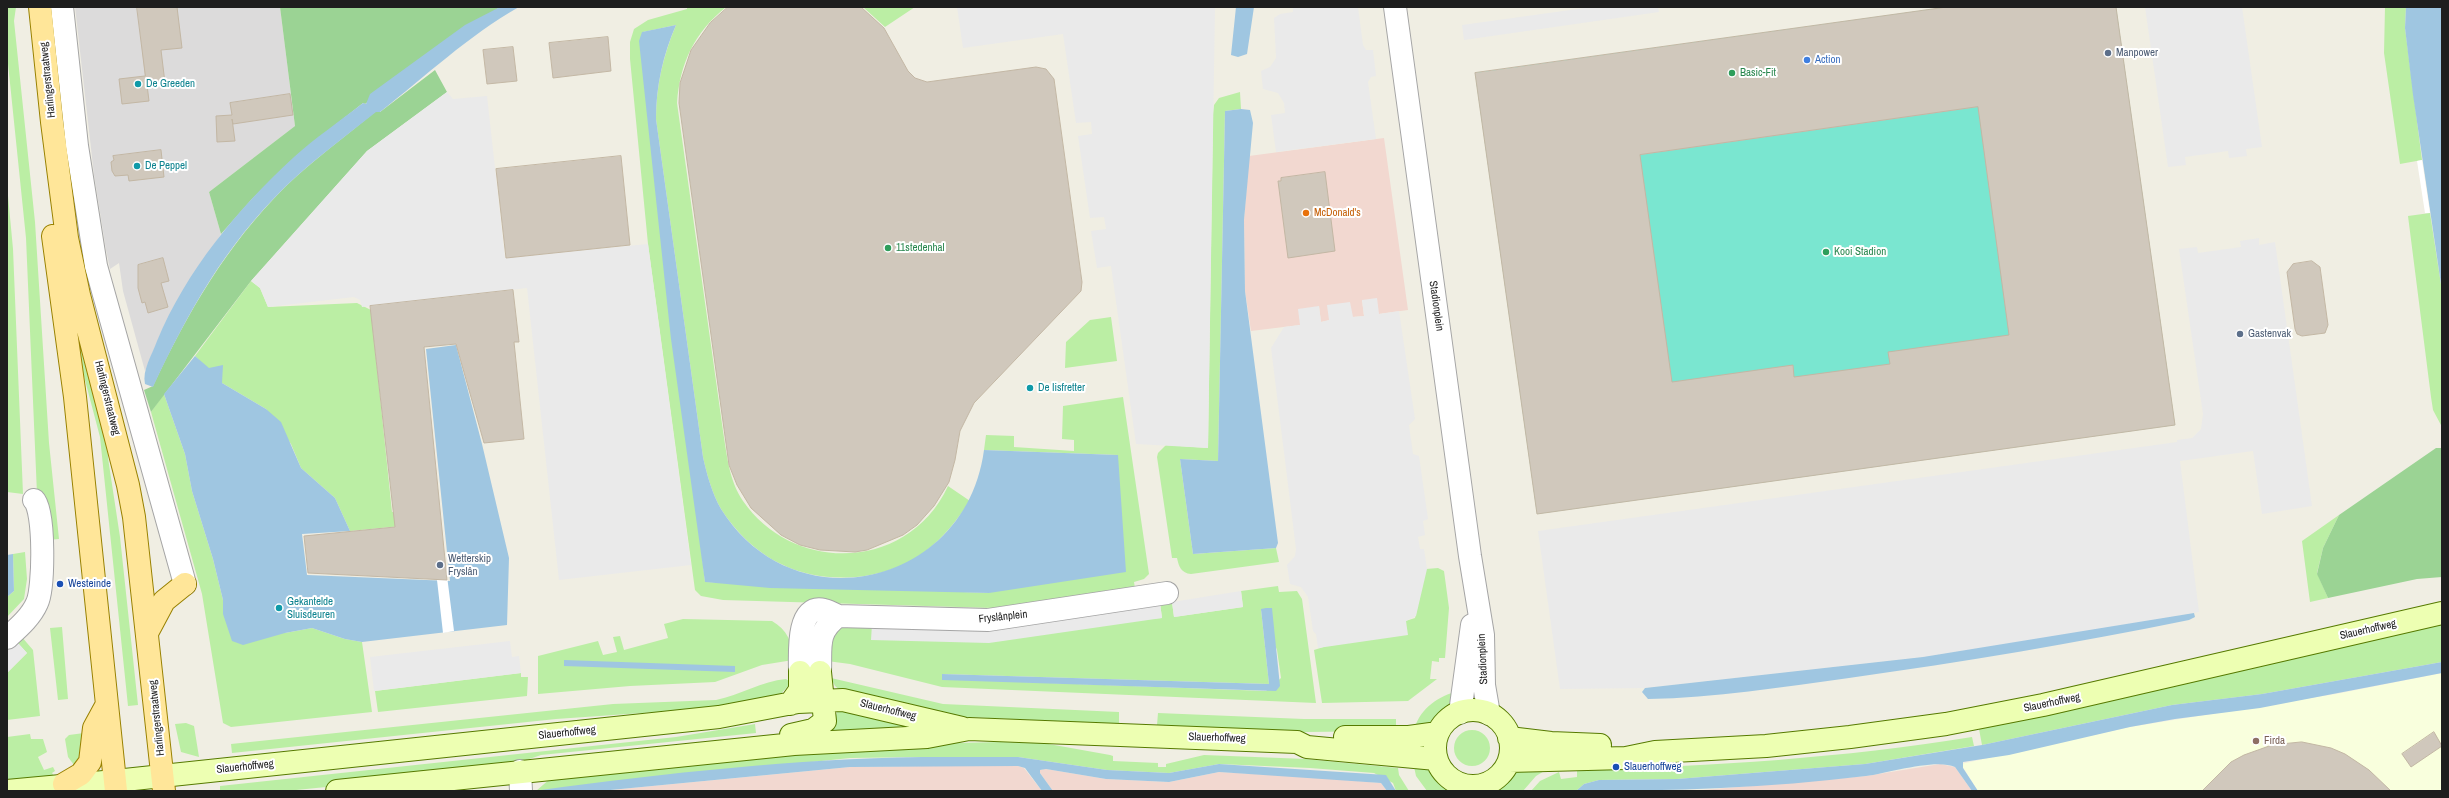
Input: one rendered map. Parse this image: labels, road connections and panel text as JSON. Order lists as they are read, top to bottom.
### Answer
{
  "streets": {
    "main road": ["Harlingerstraatweg", "Slauerhoffweg"],
    "street": ["Stadionplein", "Fryslânplein"]
  },
  "crossings": [
    ["Harlingerstraatweg", "Slauerhoffweg"],
    ["Stadionplein", "Slauerhoffweg"]
  ],
  "places": [
    "Manpower",
    "Action",
    "Basic-Fit",
    "De Greeden",
    "De Peppel",
    "McDonald's",
    "11stedenhal",
    "Kooi Stadion",
    "Gastenvak",
    "De Iisfretter",
    "Wetterskip Fryslân",
    "Westeinde",
    "Gekantelde Sluisdeuren",
    "Firda",
    "Slauerhoffweg"
  ]
}
